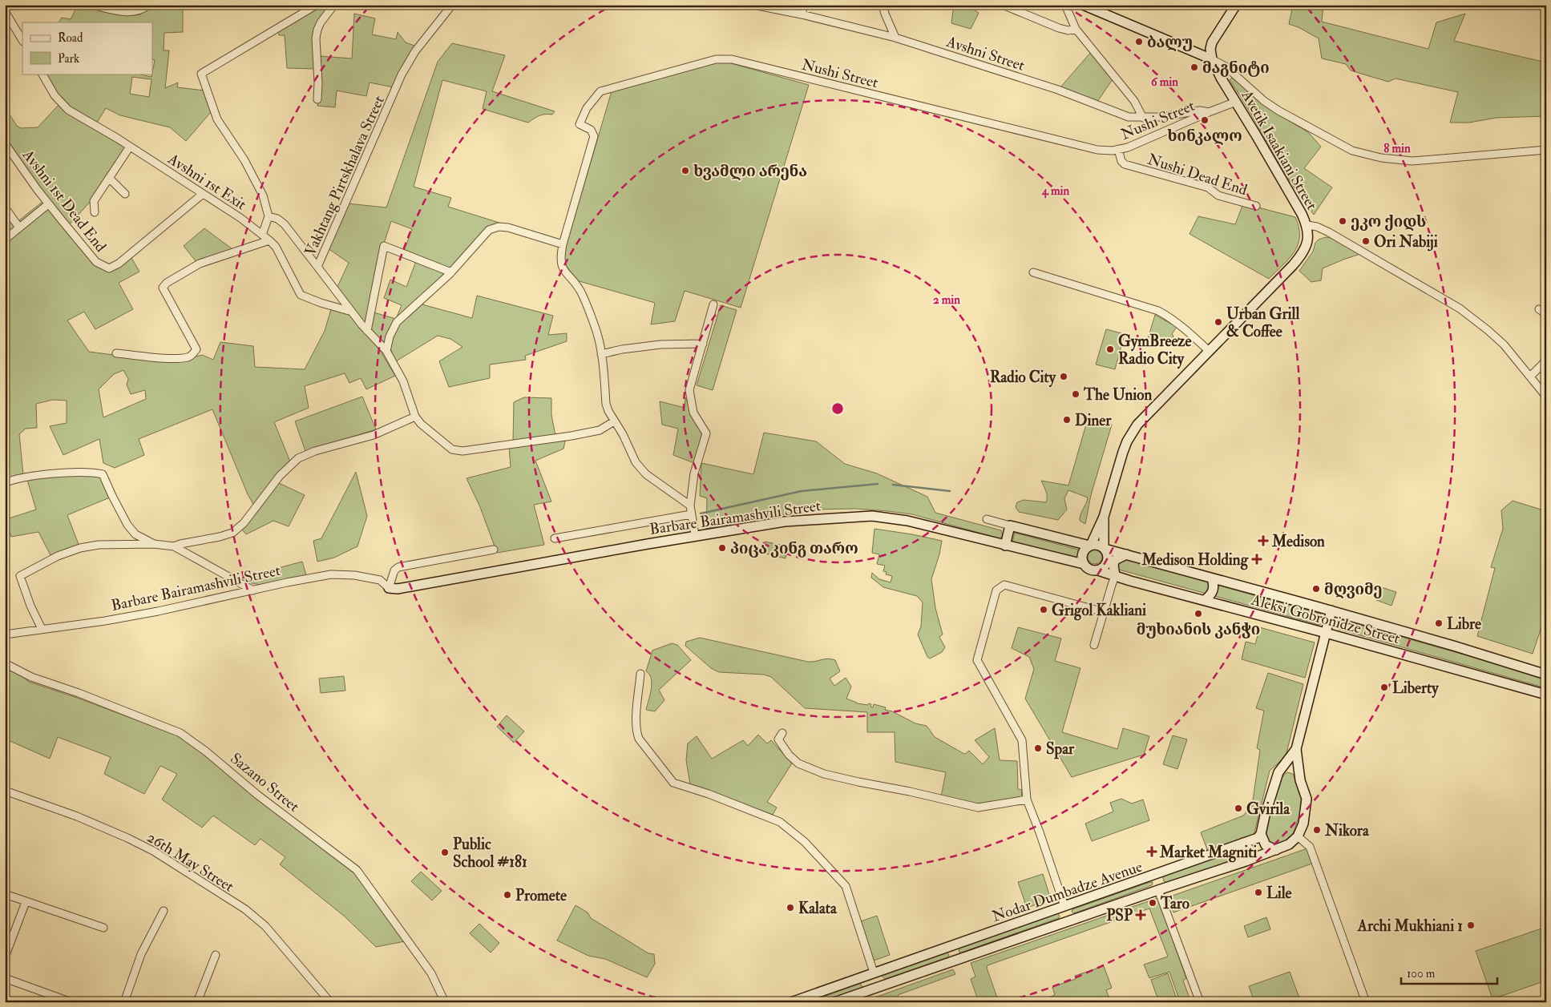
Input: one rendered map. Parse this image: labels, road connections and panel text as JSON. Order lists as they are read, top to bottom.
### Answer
{
  "streets": {
    "street": [
      "Avshni Street",
      "Nushi Street",
      "Avetik Isaakiani Street",
      "Nushi Dead End",
      "Vakhtang Pirtskhalava Street",
      "Avshni 1st Exit",
      "Avshni 1st Dead End",
      "Barbare Bairamashvili Street",
      "Aleksi Gobronidze Street",
      "Sazano Street",
      "26th May Street",
      "Nodar Dumbadze Avenue"
    ]
  },
  "crossings": [
    ["Avshni Street", "Nushi Street"],
    ["Nushi Street", "Avetik Isaakiani Street"],
    ["Nushi Street", "Nushi Dead End"],
    ["Avetik Isaakiani Street", "Barbare Bairamashvili Street"],
    ["Avetik Isaakiani Street", "Aleksi Gobronidze Street"],
    ["Vakhtang Pirtskhalava Street", "Avshni 1st Exit"],
    ["Avshni 1st Exit", "Avshni 1st Dead End"],
    ["Barbare Bairamashvili Street", "Aleksi Gobronidze Street"]
  ],
  "places": {
    "other": [
      "ბალუ",
      "მაგნიტი",
      "ხინკალო",
      "ხვამლი არენა",
      "ეკო ქიდს",
      "Ori Nabiji",
      "Urban Grill & Coffee",
      "GymBreeze Radio City",
      "Radio City",
      "The Union",
      "Diner",
      "პიცა კინგ თარო",
      "მღვიმე",
      "Grigol Kakliani",
      "მუხიანის კანჭი",
      "Libre",
      "Liberty",
      "Spar",
      "Gvirila",
      "Nikora",
      "Public School #181",
      "Lile",
      "Promete",
      "Taro",
      "Kalata",
      "Archi Mukhiani 1"
    ],
    "health": [
      "Medison",
      "Medison Holding",
      "Market Magniti",
      "PSP"
    ]
  },
  "legend": ["Road", "Park"],
  "scale_bar": "100 m",
  "rings": [
    "6 min",
    "8 min",
    "4 min",
    "2 min"
  ]
}
